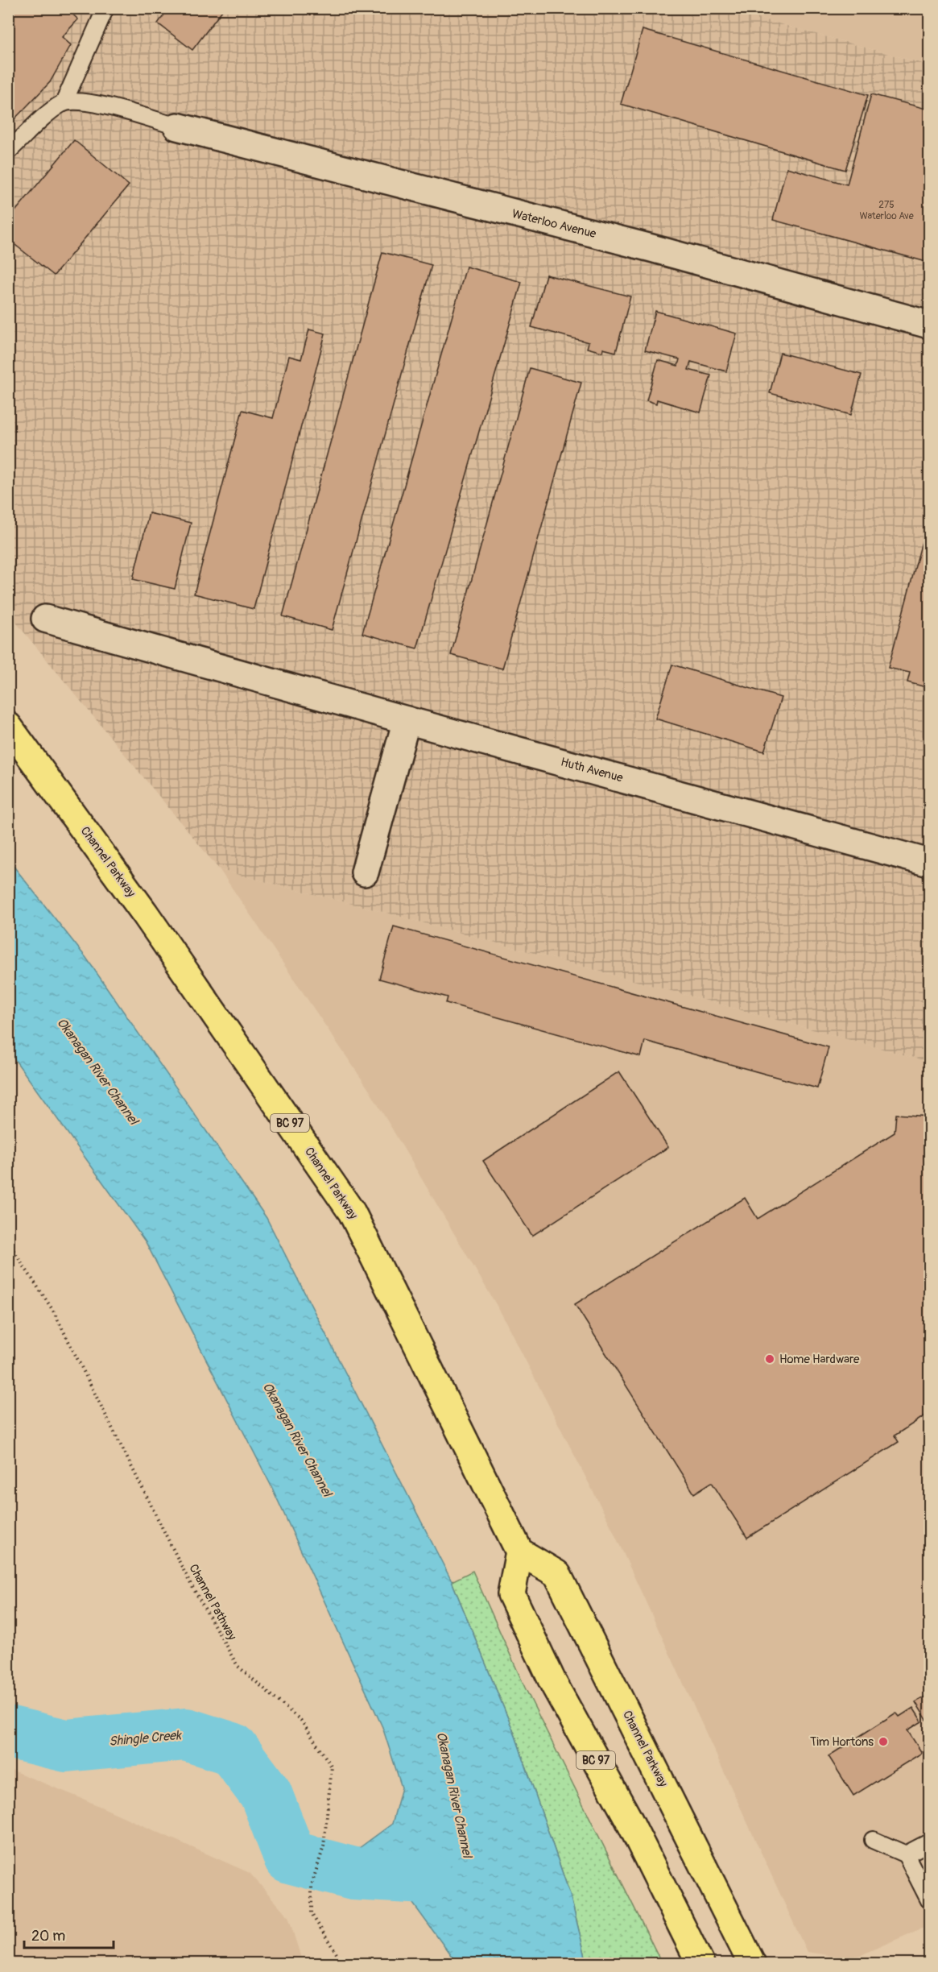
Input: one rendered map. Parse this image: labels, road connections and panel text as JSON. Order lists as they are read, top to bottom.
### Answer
{
  "streets": {
    "highway": ["Channel Parkway", "BC 97"],
    "street": ["Waterloo Avenue", "Huth Avenue"],
    "path": ["Channel Pathway"]
  },
  "crossings": [
    ["Channel Parkway", "BC 97"]
  ],
  "water": ["Okanagan River Channel", "Shingle Creek"],
  "places": ["Home Hardware", "Tim Hortons"],
  "house_numbers": ["275 Waterloo Ave"],
  "scale_bar": "20 m"
}
